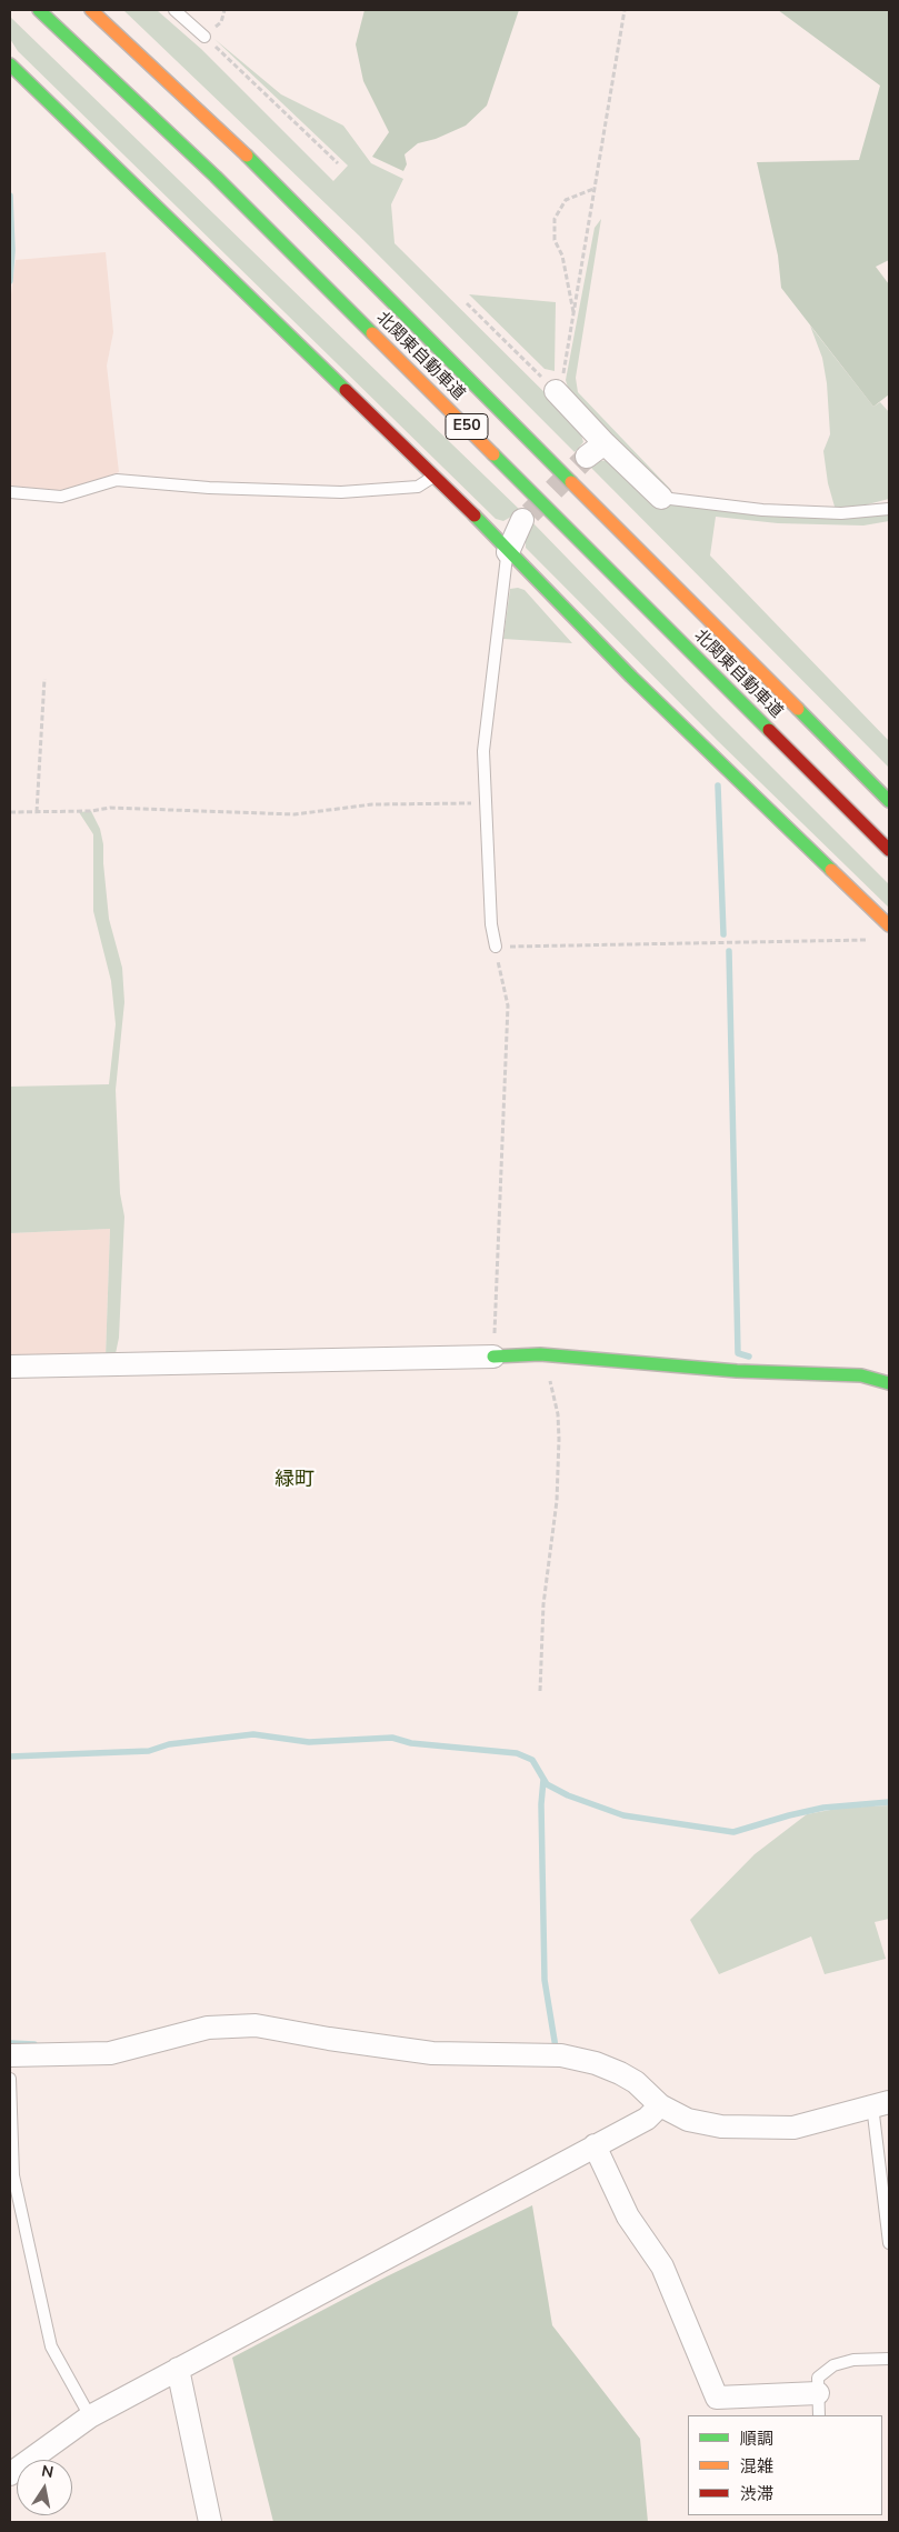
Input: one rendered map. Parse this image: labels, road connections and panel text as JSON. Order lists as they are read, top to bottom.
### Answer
{
  "streets": {
    "main road": ["北関東自動車道", "E50"]
  },
  "districts": ["緑町"],
  "legend": ["順調", "混雑", "渋滞"],
  "north": "top"
}
